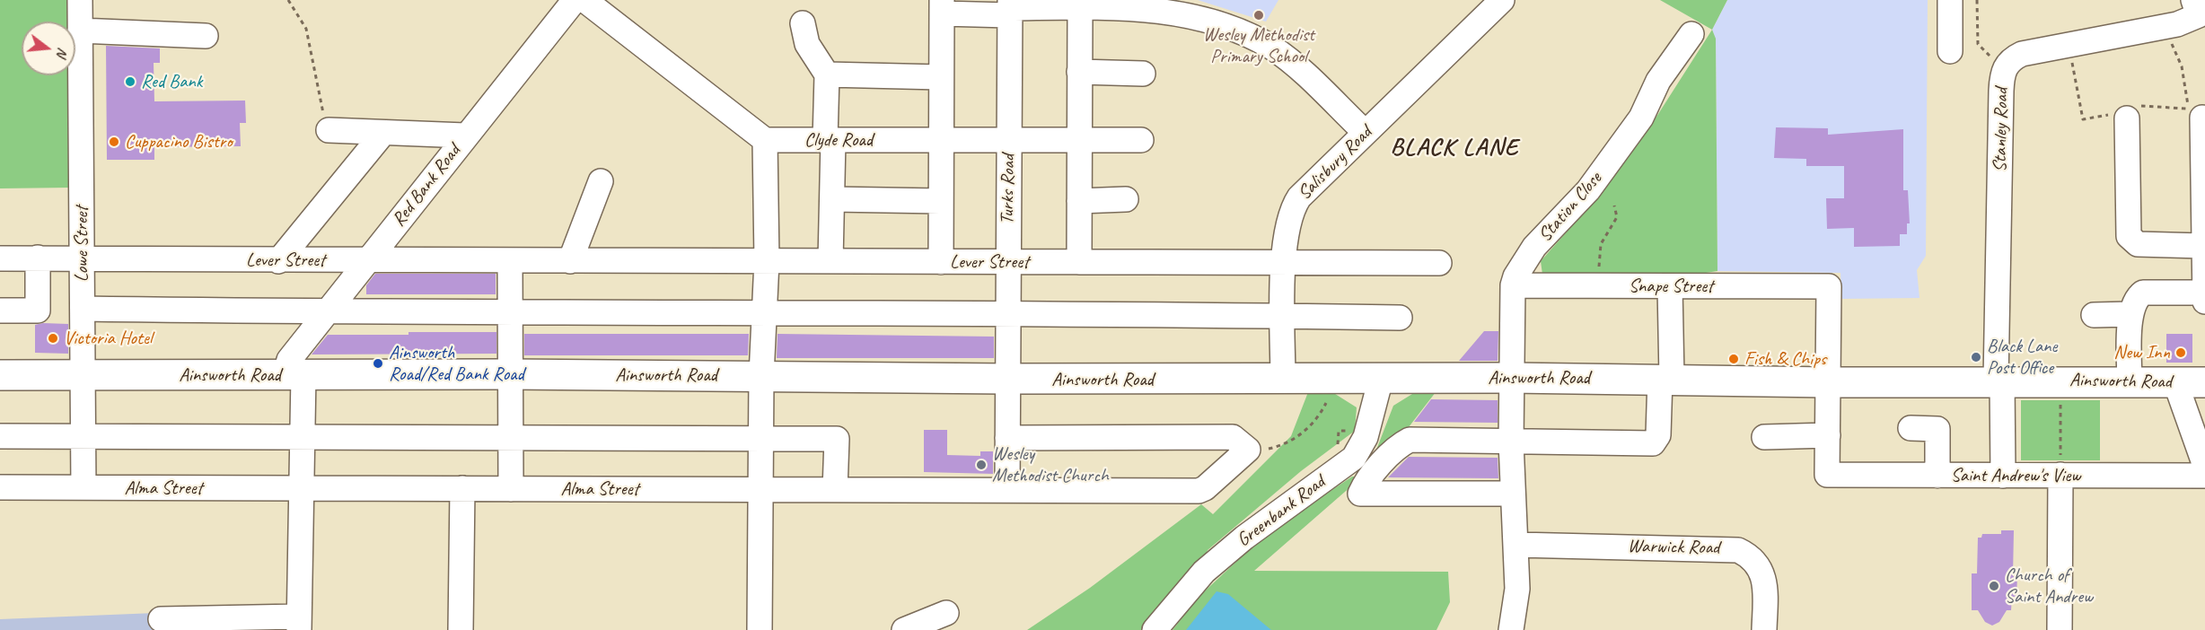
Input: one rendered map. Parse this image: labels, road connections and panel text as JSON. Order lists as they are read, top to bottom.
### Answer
{
  "streets": {
    "main road": ["Ainsworth Road"],
    "street": [
      "Stanley Road",
      "Clyde Road",
      "Salisbury Road",
      "Red Bank Road",
      "Turks Road",
      "Station Close",
      "Lowe Street",
      "Lever Street",
      "Snape Street",
      "Saint Andrew's View",
      "Alma Street",
      "Greenbank Road",
      "Warwick Road"
    ]
  },
  "crossings": [
    ["Stanley Road", "Ainsworth Road"],
    ["Stanley Road", "Saint Andrew's View"],
    ["Clyde Road", "Turks Road"],
    ["Salisbury Road", "Lever Street"],
    ["Salisbury Road", "Ainsworth Road"],
    ["Red Bank Road", "Lever Street"],
    ["Red Bank Road", "Ainsworth Road"],
    ["Turks Road", "Lever Street"],
    ["Turks Road", "Ainsworth Road"],
    ["Turks Road", "Alma Street"],
    ["Station Close", "Snape Street"],
    ["Station Close", "Ainsworth Road"],
    ["Station Close", "Warwick Road"],
    ["Lowe Street", "Lever Street"],
    ["Lowe Street", "Ainsworth Road"],
    ["Lowe Street", "Alma Street"],
    ["Snape Street", "Ainsworth Road"],
    ["Ainsworth Road", "Greenbank Road"]
  ],
  "districts": ["BLACK LANE"],
  "places": [
    "Wesley Methodist Primary School",
    "Red Bank",
    "Cuppacino Bistro",
    "Victoria Hotel",
    "New Inn",
    "Black Lane Post Office",
    "Fish & Chips",
    "Ainsworth Road/Red Bank Road",
    "Wesley Methodist Church",
    "Church of Saint Andrew"
  ],
  "north": "right"
}
